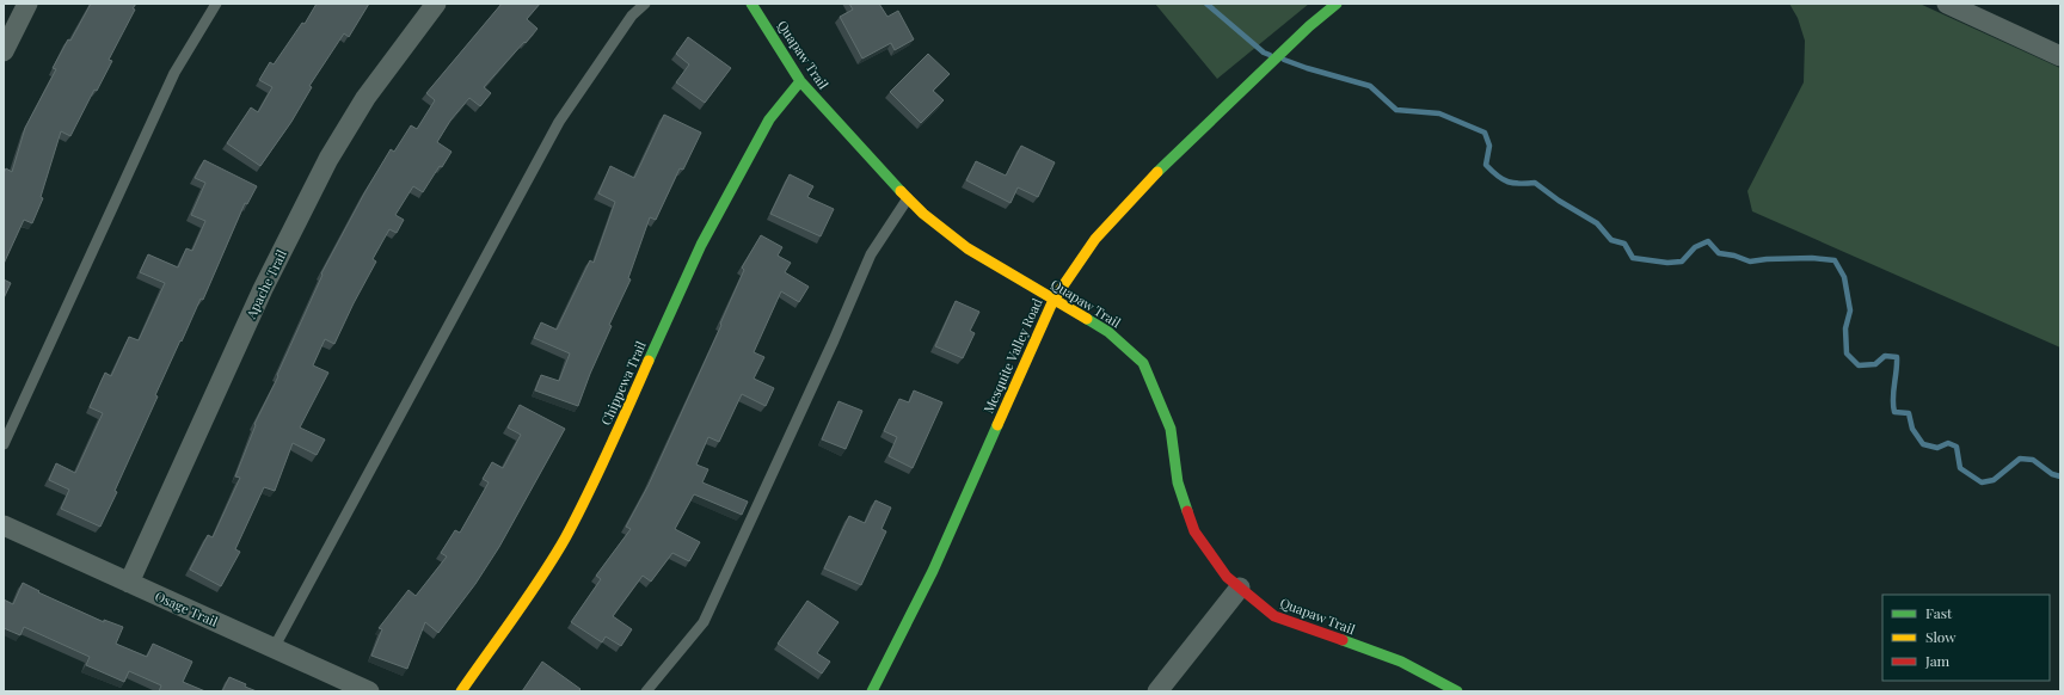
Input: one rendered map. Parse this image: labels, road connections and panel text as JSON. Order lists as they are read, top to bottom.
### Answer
{
  "streets": {
    "street": [
      "Quapaw Trail",
      "Apache Trail",
      "Mesquite Valley Road",
      "Chippewa Trail",
      "Osage Trail"
    ]
  },
  "crossings": [
    ["Quapaw Trail", "Mesquite Valley Road"],
    ["Quapaw Trail", "Chippewa Trail"],
    ["Apache Trail", "Osage Trail"]
  ],
  "legend": ["Fast", "Slow", "Jam"]
}
